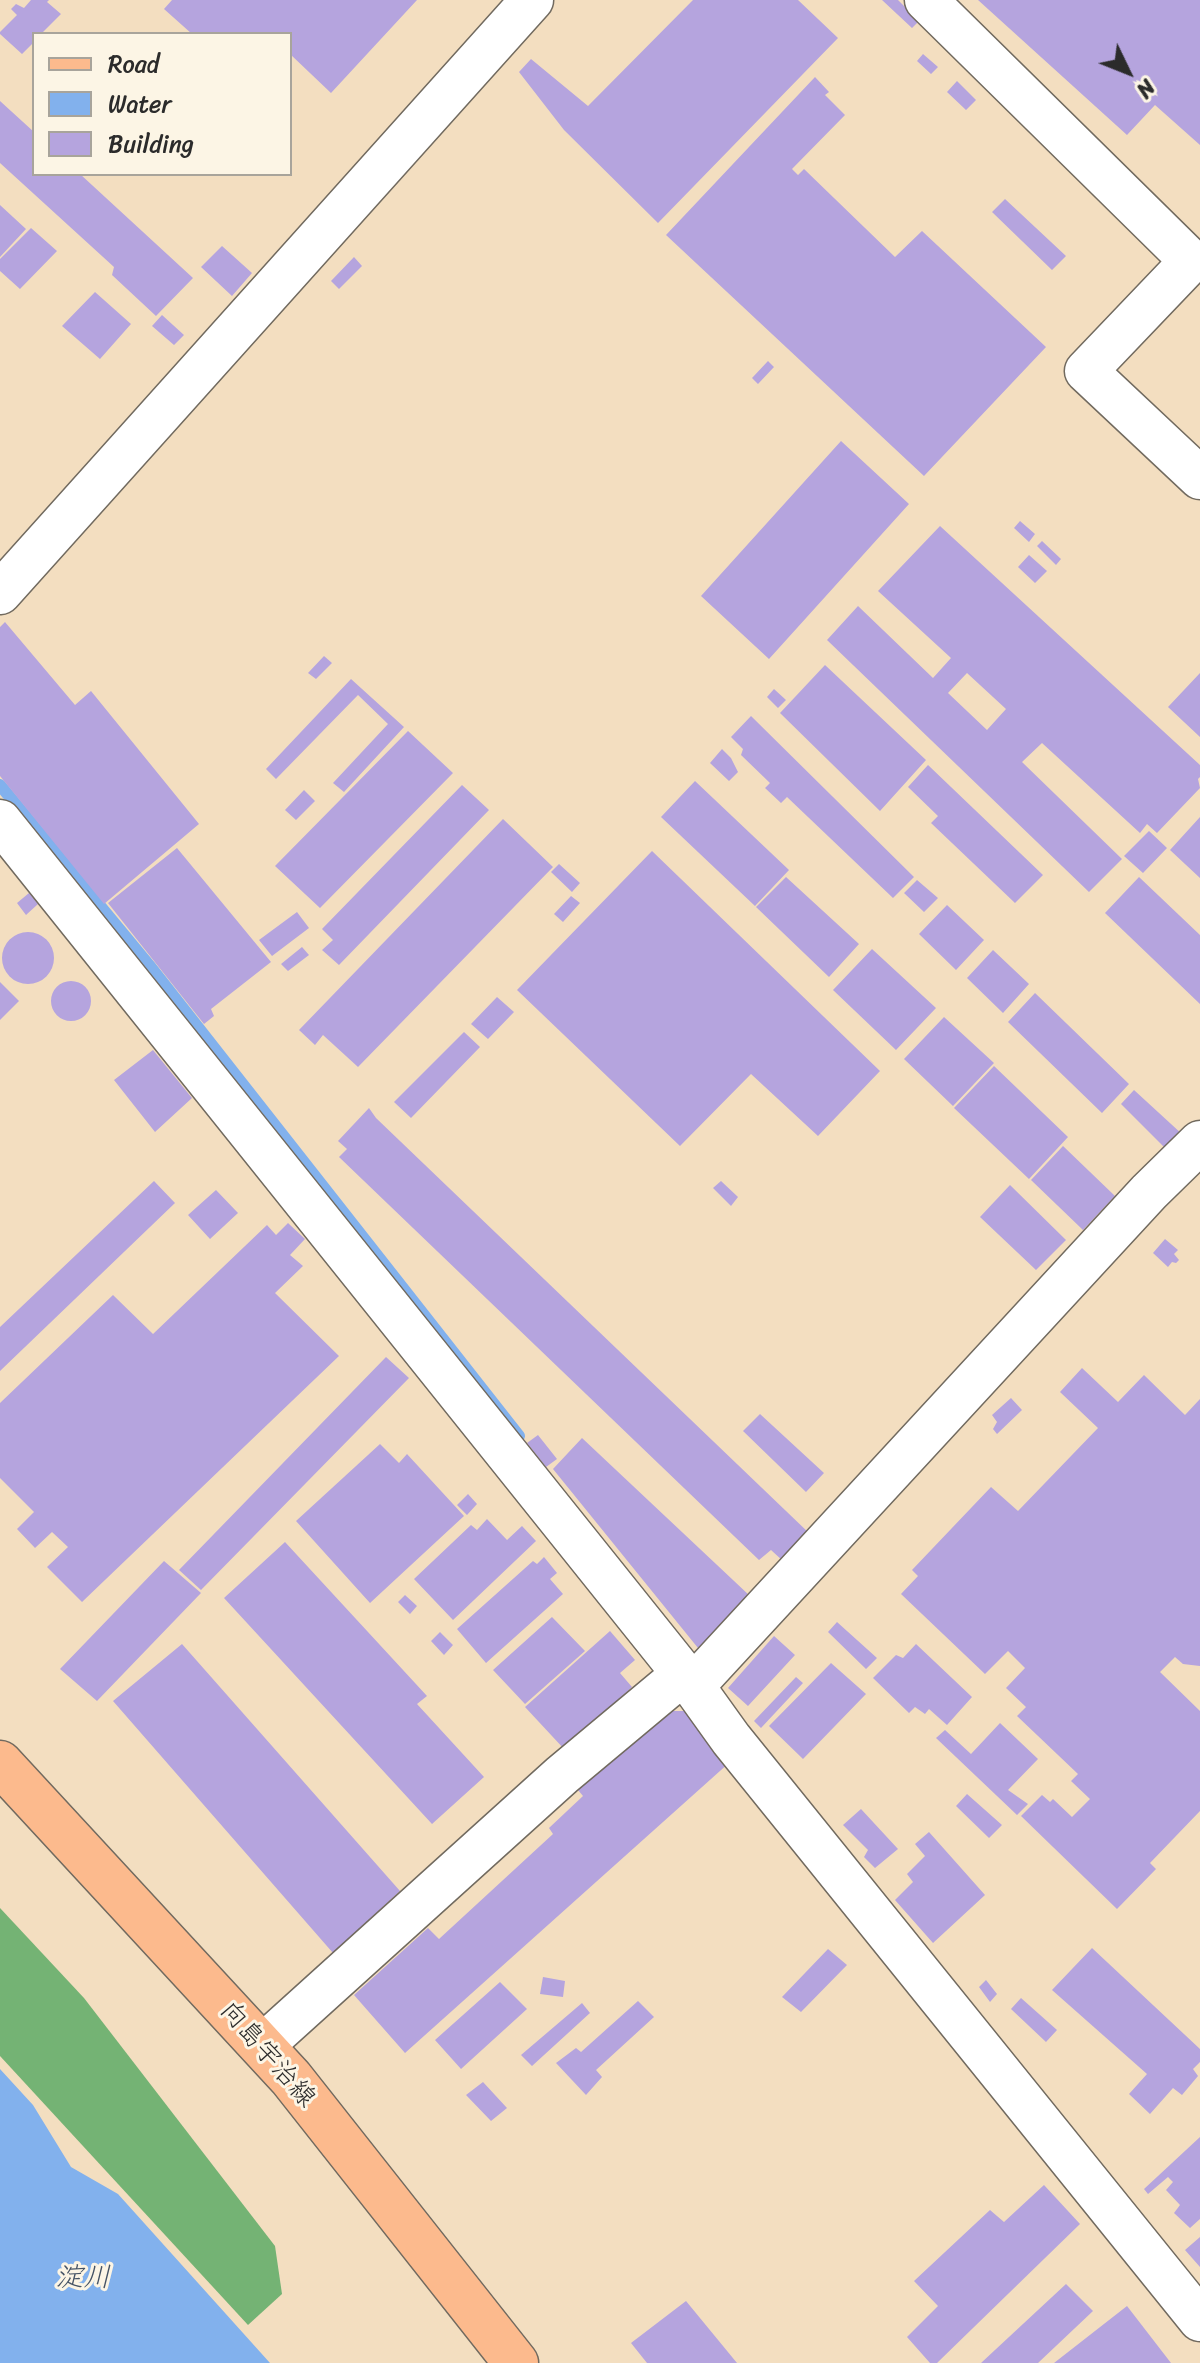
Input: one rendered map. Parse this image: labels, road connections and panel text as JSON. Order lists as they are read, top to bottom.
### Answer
{
  "streets": {
    "main road": ["向島宇治線"]
  },
  "water": ["淀川"],
  "legend": ["Road", "Water", "Building"],
  "north": "bottom right"
}
